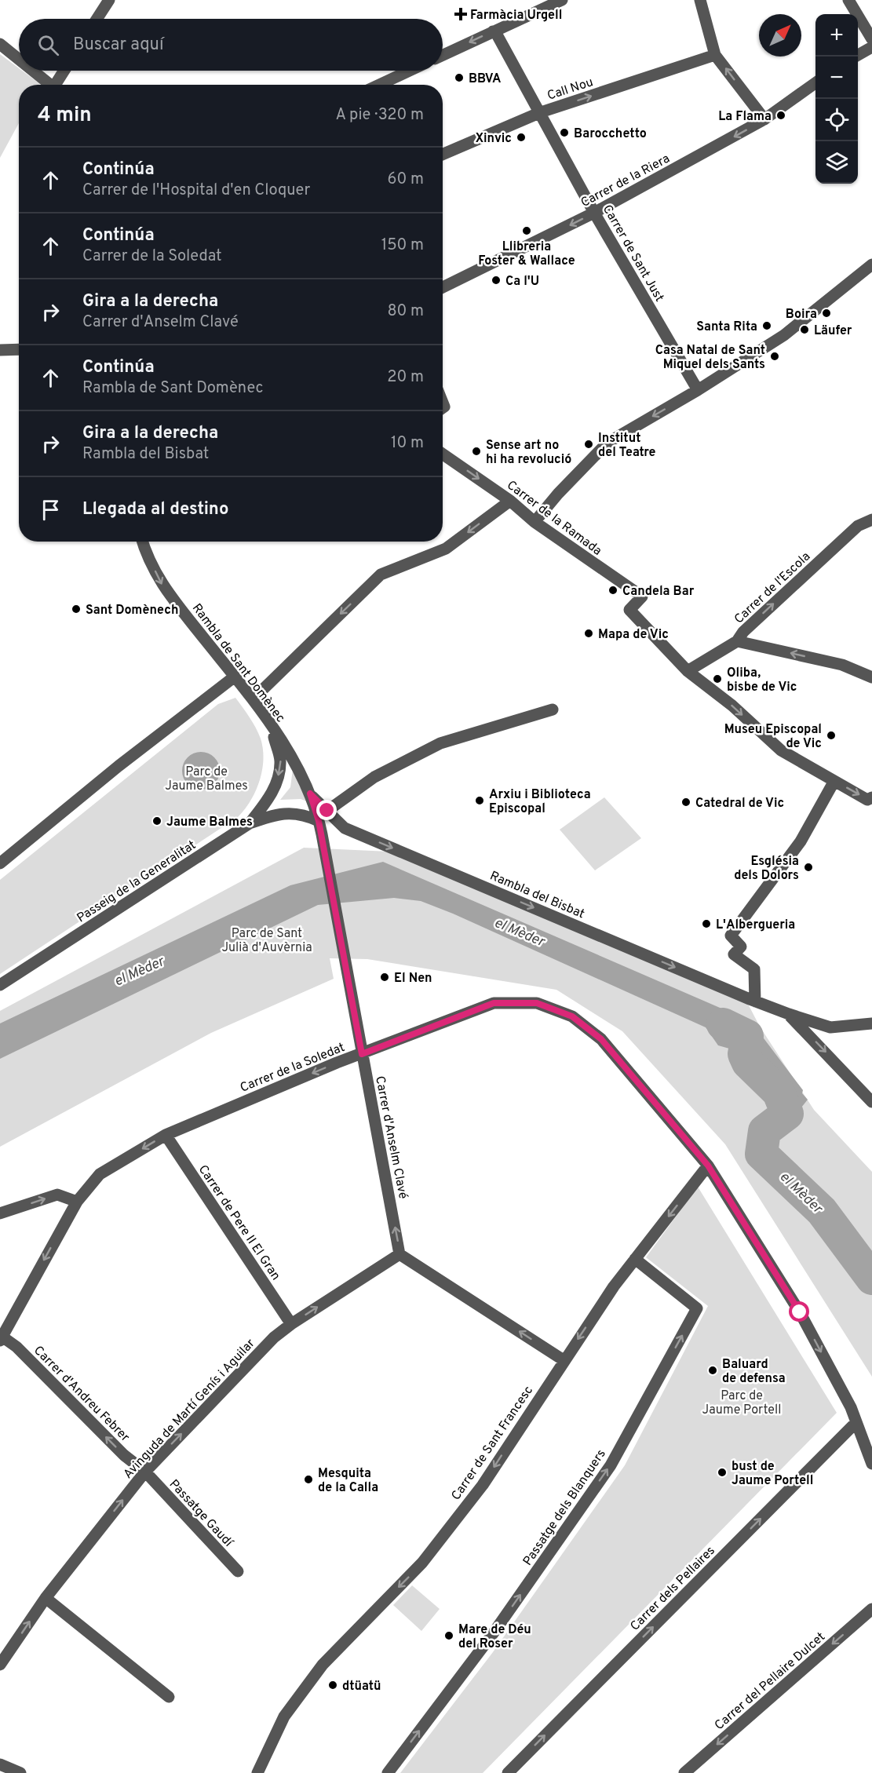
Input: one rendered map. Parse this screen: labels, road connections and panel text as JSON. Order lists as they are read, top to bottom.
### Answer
{
  "streets": {
    "street": [
      "Call Nou",
      "Carrer de la Riera",
      "Carrer de Sant Just",
      "Carrer de la Ramada",
      "Carrer de l'Escola",
      "Rambla de Sant Domènec",
      "Passeig de la Generalitat",
      "Rambla del Bisbat",
      "Carrer de la Soledat",
      "Carrer d'Anselm Clavé",
      "Carrer de Pere II El Gran",
      "Carrer d'Andreu Febrer",
      "Avinguda de Martí Genís i Aguilar",
      "Carrer de Sant Francesc",
      "Passatge dels Blanquers",
      "Passatge Gaudí",
      "Carrer dels Pellaires",
      "Carrer del Pellaire Dulcet"
    ]
  },
  "crossings": [
    ["Call Nou", "Carrer de Sant Just"],
    ["Carrer de la Riera", "Carrer de Sant Just"],
    ["Carrer de la Ramada", "Carrer de l'Escola"],
    ["Rambla de Sant Domènec", "Passeig de la Generalitat"],
    ["Rambla de Sant Domènec", "Rambla del Bisbat"],
    ["Rambla de Sant Domènec", "Carrer d'Anselm Clavé"],
    ["Carrer de la Soledat", "Carrer d'Anselm Clavé"],
    ["Carrer de la Soledat", "Carrer de Pere II El Gran"],
    ["Carrer de la Soledat", "Carrer d'Andreu Febrer"],
    ["Carrer de la Soledat", "Carrer de Sant Francesc"],
    ["Carrer de la Soledat", "Carrer dels Pellaires"],
    ["Carrer d'Anselm Clavé", "Avinguda de Martí Genís i Aguilar"],
    ["Carrer de Pere II El Gran", "Avinguda de Martí Genís i Aguilar"],
    ["Carrer d'Andreu Febrer", "Avinguda de Martí Genís i Aguilar"],
    ["Carrer d'Andreu Febrer", "Passatge Gaudí"],
    ["Avinguda de Martí Genís i Aguilar", "Passatge Gaudí"],
    ["Carrer de Sant Francesc", "Passatge dels Blanquers"]
  ],
  "one_way": [
    "Carrer de la Riera",
    "Carrer de l'Escola",
    "Rambla de Sant Domènec",
    "Rambla del Bisbat",
    "Carrer d'Anselm Clavé",
    "Carrer d'Andreu Febrer",
    "Avinguda de Martí Genís i Aguilar",
    "Carrer de Sant Francesc",
    "Passatge dels Blanquers",
    "Carrer dels Pellaires",
    "Carrer del Pellaire Dulcet"
  ],
  "water": ["el Mèder"],
  "parks": ["Parc de Jaume Balmes", "Parc de Sant Julià d'Auvèrnia", "Parc de Jaume Portell"],
  "places": {
    "health": ["Farmàcia Urgell"],
    "other": [
      "BBVA",
      "La Flama",
      "Barocchetto",
      "Xinvic",
      "Llibreria Foster & Wallace",
      "Ca l'U",
      "Boira",
      "Santa Rita",
      "Läufer",
      "Casa Natal de Sant Miquel dels Sants",
      "Institut del Teatre",
      "Sense art no hi ha revolució",
      "Candela Bar",
      "Sant Domènech",
      "Mapa de Vic",
      "Oliba, bisbe de Vic",
      "Museu Episcopal de Vic",
      "Arxiu i Biblioteca Episcopal",
      "Catedral de Vic",
      "Jaume Balmes",
      "Església dels Dolors",
      "L'Albergueria",
      "El Nen",
      "Baluard de defensa",
      "bust de Jaume Portell",
      "Mesquita de la Calla",
      "Mare de Déu del Roser",
      "dtüatü"
    ]
  },
  "north": "top right",
  "page": {
    "map_buttons": ["+", "−"],
    "search": "Buscar aquí",
    "heading": ["4 min", "A pie · 320 m"],
    "list": [
      ["Continúa", "Carrer de l'Hospital d'en Cloquer", "60 m"],
      ["Continúa", "Carrer de la Soledat", "150 m"],
      ["Gira a la derecha", "Carrer d'Anselm Clavé", "80 m"],
      ["Continúa", "Rambla de Sant Domènec", "20 m"],
      ["Gira a la derecha", "Rambla del Bisbat", "10 m"],
      "Llegada al destino"
    ]
  }
}
